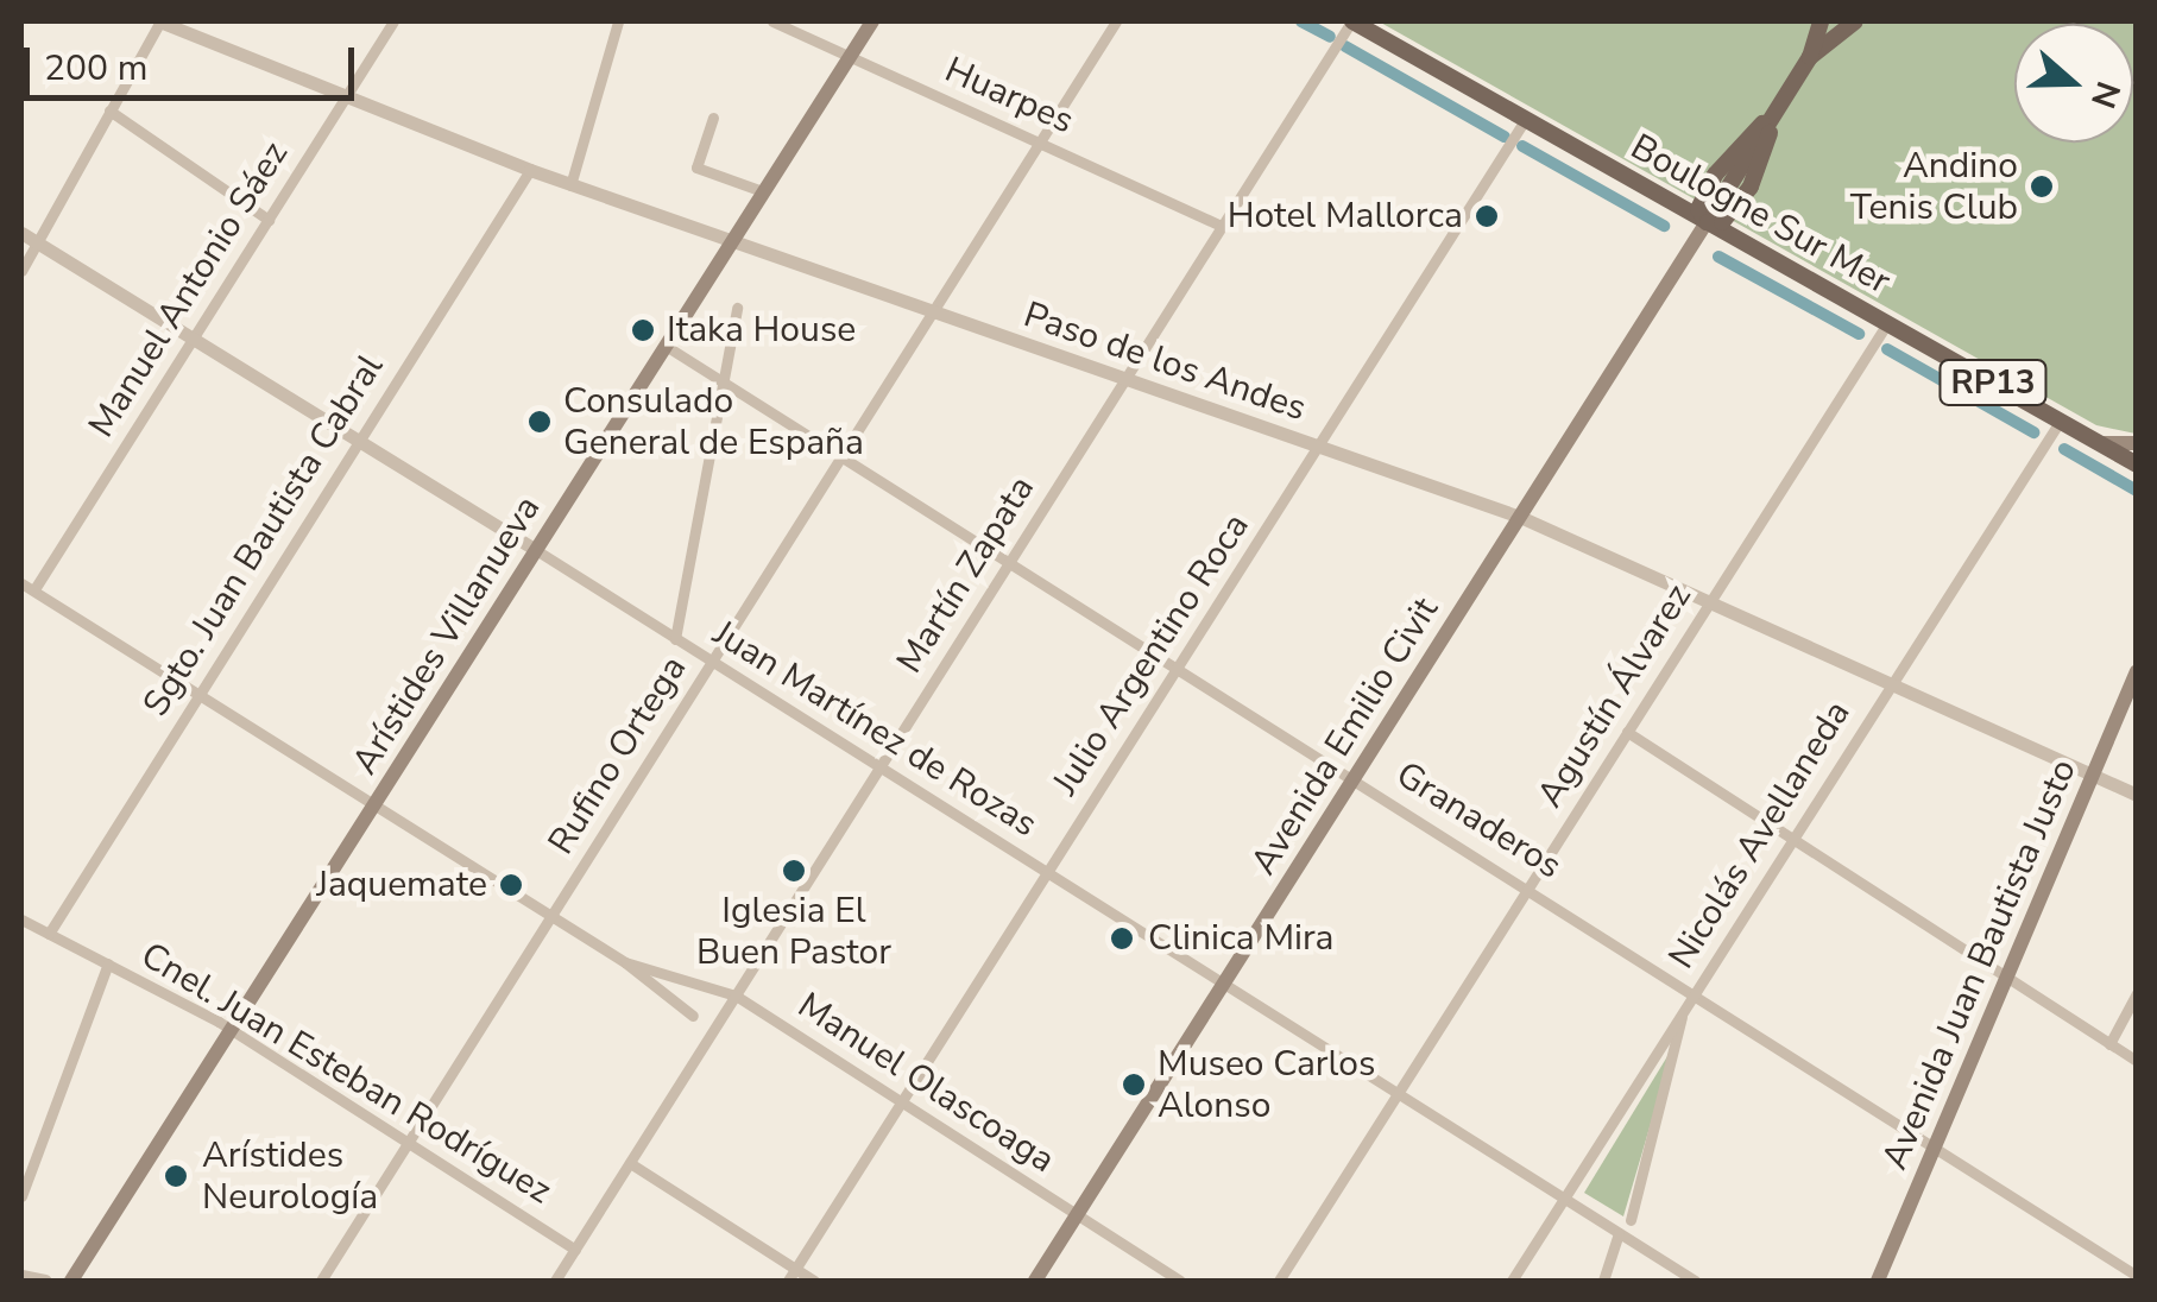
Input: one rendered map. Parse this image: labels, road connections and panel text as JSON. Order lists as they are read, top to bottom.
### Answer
{
  "streets": {
    "main road": [
      "Boulogne Sur Mer",
      "RP13",
      "Arístides Villanueva",
      "Avenida Emilio Civit",
      "Avenida Juan Bautista Justo"
    ],
    "street": [
      "Huarpes",
      "Manuel Antonio Sáez",
      "Paso de los Andes",
      "Sgto. Juan Bautista Cabral",
      "Martín Zapata",
      "Julio Argentino Roca",
      "Agustín Álvarez",
      "Juan Martínez de Rozas",
      "Rufino Ortega",
      "Granaderos",
      "Nicolás Avellaneda",
      "Cnel. Juan Esteban Rodríguez",
      "Manuel Olascoaga"
    ]
  },
  "crossings": [
    ["Huarpes", "Martín Zapata"],
    ["Huarpes", "Arístides Villanueva"],
    ["Huarpes", "Rufino Ortega"],
    ["Boulogne Sur Mer", "Martín Zapata"],
    ["Boulogne Sur Mer", "Julio Argentino Roca"],
    ["Boulogne Sur Mer", "Agustín Álvarez"],
    ["Boulogne Sur Mer", "Avenida Emilio Civit"],
    ["Boulogne Sur Mer", "Nicolás Avellaneda"],
    ["Manuel Antonio Sáez", "Paso de los Andes"],
    ["Manuel Antonio Sáez", "Juan Martínez de Rozas"],
    ["Manuel Antonio Sáez", "Manuel Olascoaga"],
    ["Paso de los Andes", "Sgto. Juan Bautista Cabral"],
    ["Paso de los Andes", "Martín Zapata"],
    ["Paso de los Andes", "Arístides Villanueva"],
    ["Paso de los Andes", "Julio Argentino Roca"],
    ["Paso de los Andes", "Agustín Álvarez"],
    ["Paso de los Andes", "Avenida Emilio Civit"],
    ["Paso de los Andes", "Rufino Ortega"],
    ["Paso de los Andes", "Nicolás Avellaneda"],
    ["Paso de los Andes", "Avenida Juan Bautista Justo"],
    ["Sgto. Juan Bautista Cabral", "Juan Martínez de Rozas"],
    ["Sgto. Juan Bautista Cabral", "Cnel. Juan Esteban Rodríguez"],
    ["Sgto. Juan Bautista Cabral", "Manuel Olascoaga"],
    ["Martín Zapata", "Juan Martínez de Rozas"],
    ["Martín Zapata", "Granaderos"],
    ["Martín Zapata", "Cnel. Juan Esteban Rodríguez"],
    ["Martín Zapata", "Manuel Olascoaga"],
    ["Arístides Villanueva", "Juan Martínez de Rozas"],
    ["Arístides Villanueva", "Granaderos"],
    ["Arístides Villanueva", "Cnel. Juan Esteban Rodríguez"],
    ["Arístides Villanueva", "Manuel Olascoaga"],
    ["Julio Argentino Roca", "Juan Martínez de Rozas"],
    ["Julio Argentino Roca", "Granaderos"],
    ["Julio Argentino Roca", "Manuel Olascoaga"],
    ["Agustín Álvarez", "Juan Martínez de Rozas"],
    ["Agustín Álvarez", "Granaderos"],
    ["Juan Martínez de Rozas", "Avenida Emilio Civit"],
    ["Juan Martínez de Rozas", "Rufino Ortega"],
    ["Juan Martínez de Rozas", "Nicolás Avellaneda"],
    ["Avenida Emilio Civit", "Granaderos"],
    ["Avenida Emilio Civit", "Manuel Olascoaga"],
    ["Rufino Ortega", "Granaderos"],
    ["Rufino Ortega", "Cnel. Juan Esteban Rodríguez"],
    ["Rufino Ortega", "Manuel Olascoaga"],
    ["Granaderos", "Nicolás Avellaneda"],
    ["Granaderos", "Avenida Juan Bautista Justo"]
  ],
  "places": [
    "Andino Tenis Club",
    "Hotel Mallorca",
    "Itaka House",
    "Consulado General de España",
    "Iglesia El Buen Pastor",
    "Jaquemate",
    "Clinica Mira",
    "Museo Carlos Alonso",
    "Arístides Neurología"
  ],
  "scale_bar": "200 m",
  "north": "right"
}
